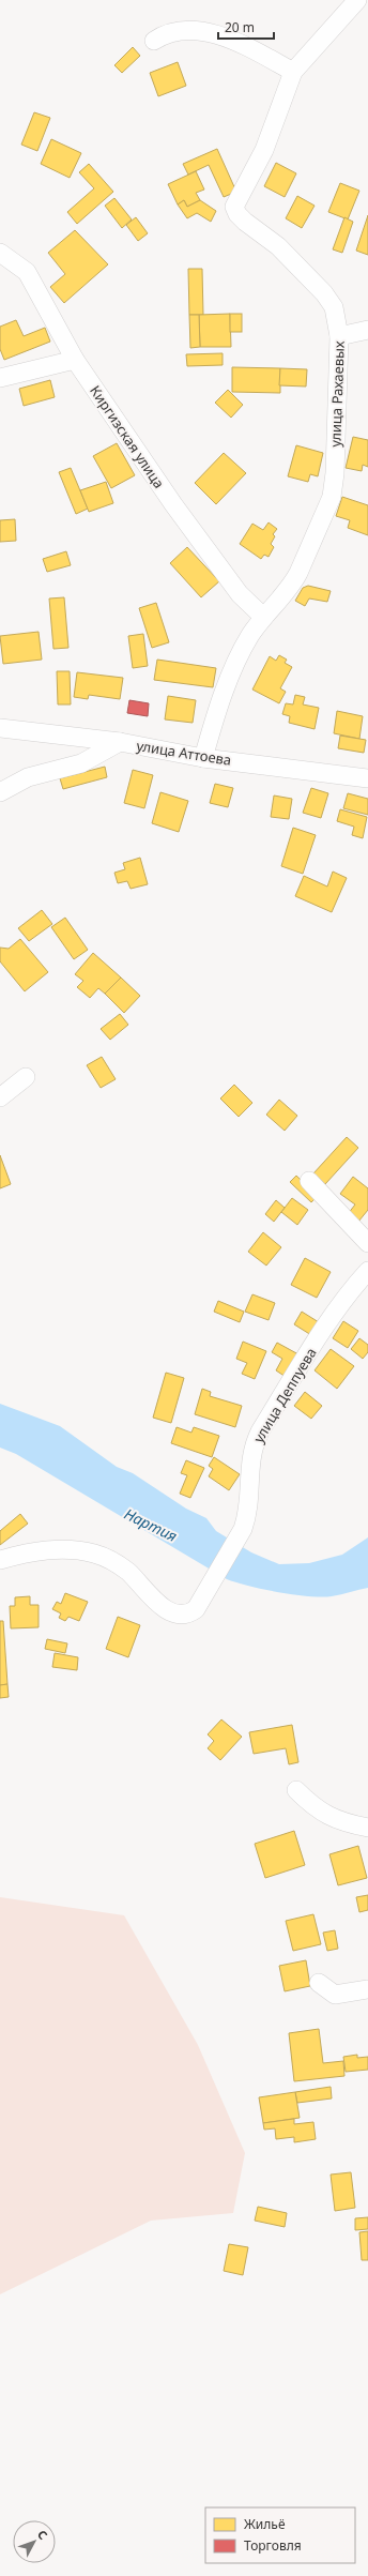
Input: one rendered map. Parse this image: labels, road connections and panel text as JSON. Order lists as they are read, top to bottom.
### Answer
{
  "streets": {
    "street": [
      "улица Рахаевых",
      "Киргизская улица",
      "улица Аттоева",
      "улица Деппуева"
    ]
  },
  "crossings": [
    ["улица Рахаевых", "Киргизская улица"],
    ["улица Рахаевых", "улица Аттоева"]
  ],
  "water": ["Нартия"],
  "legend": ["Жильё", "Торговля"],
  "scale_bar": "20 m",
  "north": "top right"
}
